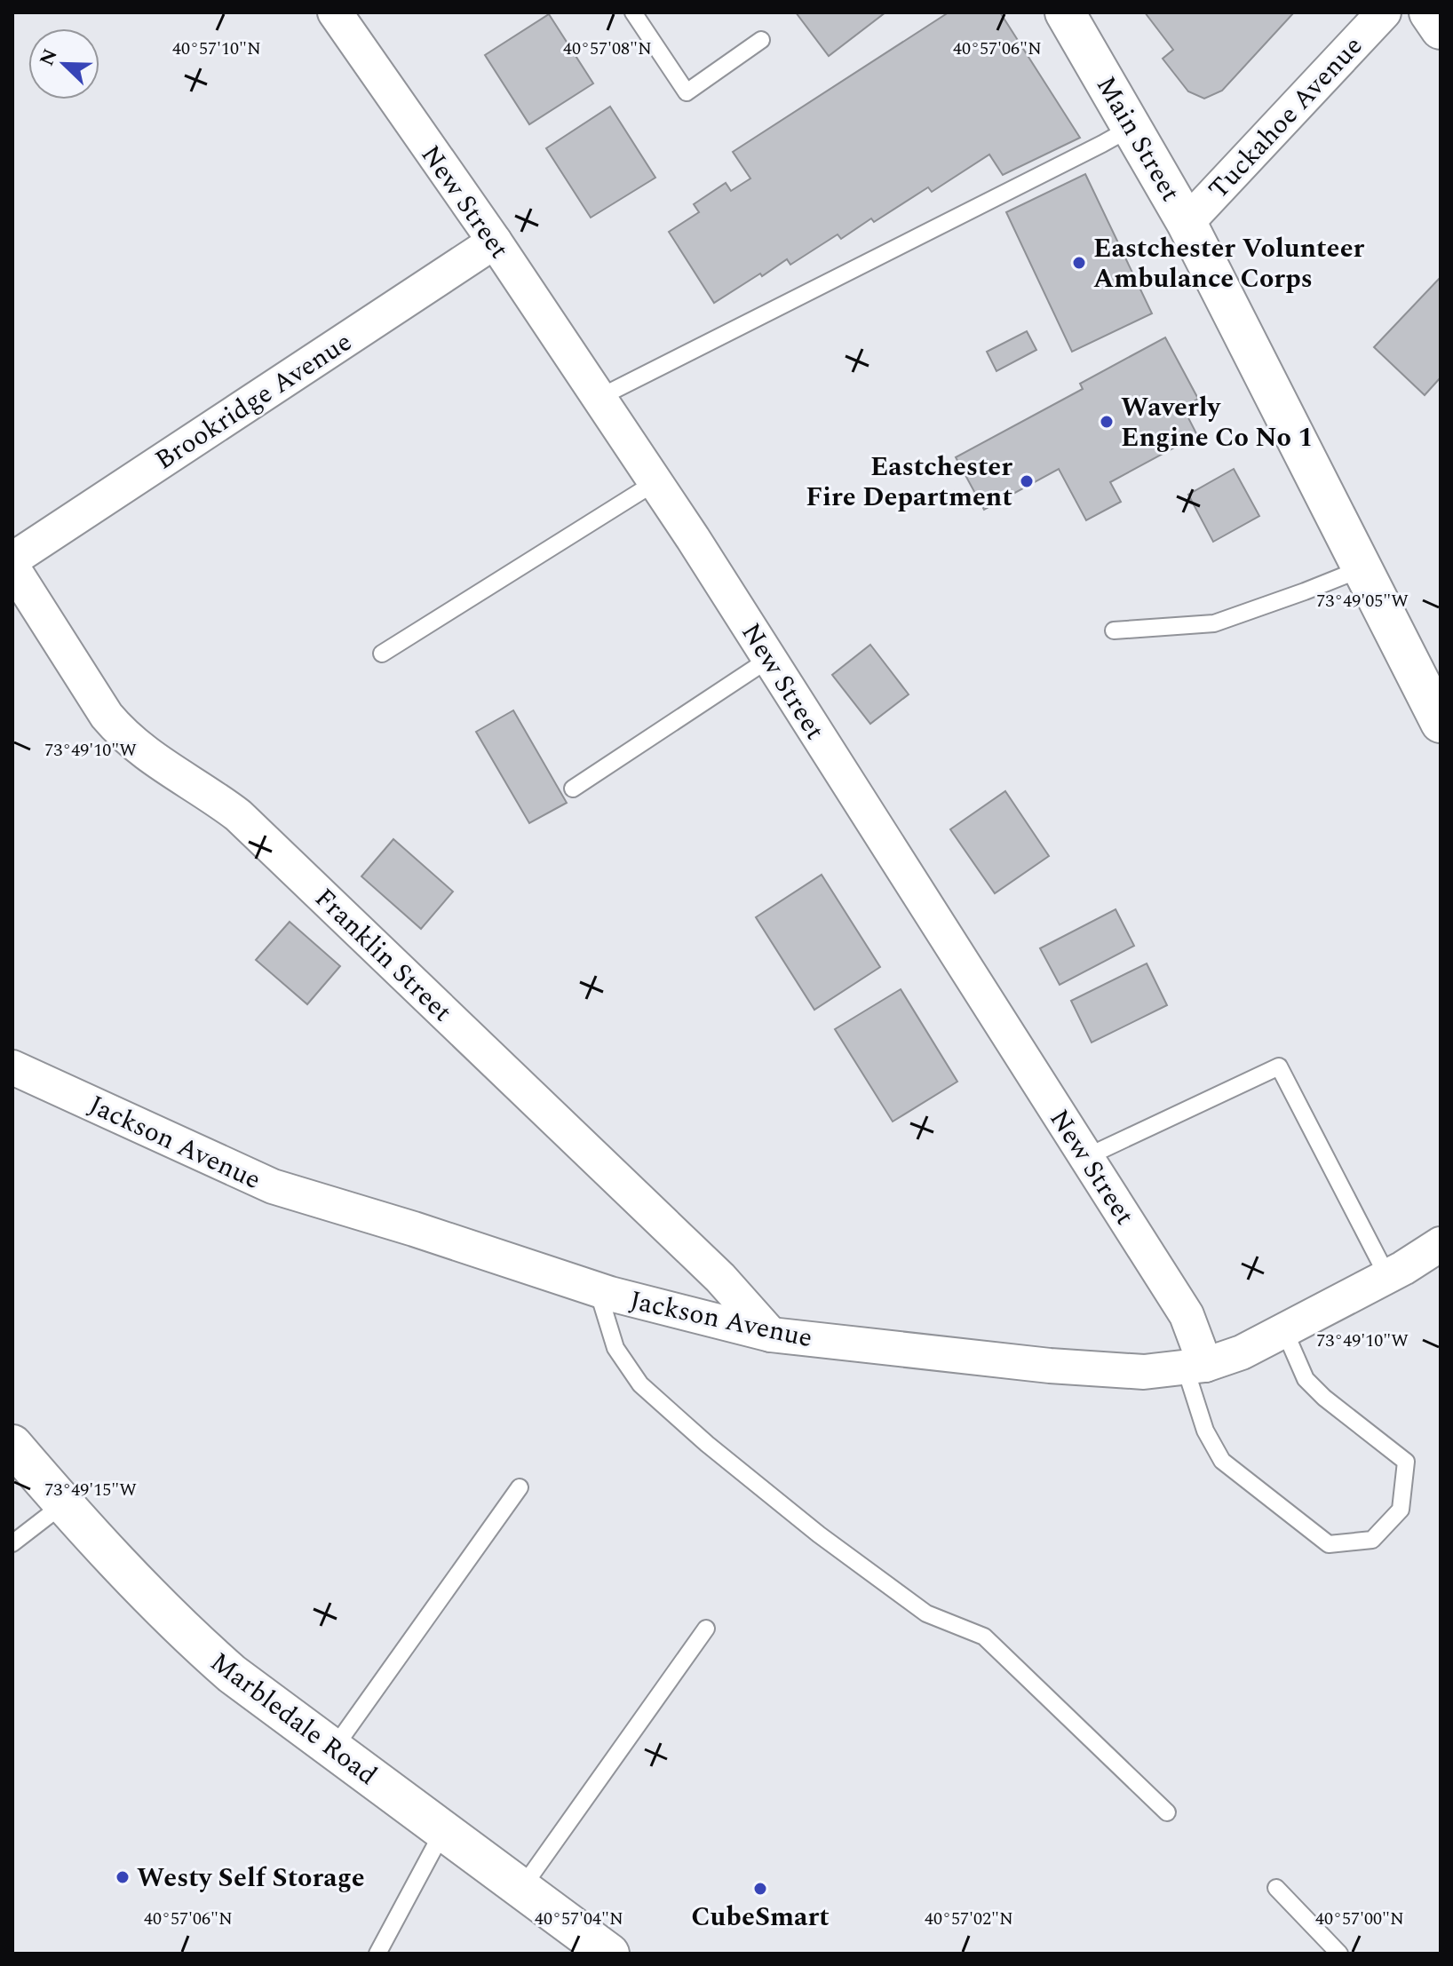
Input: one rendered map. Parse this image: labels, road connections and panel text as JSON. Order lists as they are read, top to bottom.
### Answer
{
  "streets": {
    "street": [
      "Tuckahoe Avenue",
      "Main Street",
      "New Street",
      "Brookridge Avenue",
      "Franklin Street",
      "Jackson Avenue",
      "Marbledale Road"
    ]
  },
  "crossings": [
    ["Tuckahoe Avenue", "Main Street"],
    ["New Street", "Brookridge Avenue"],
    ["New Street", "Jackson Avenue"],
    ["Franklin Street", "Jackson Avenue"]
  ],
  "places": [
    "Eastchester Volunteer Ambulance Corps",
    "Waverly Engine Co No 1",
    "Eastchester Fire Department",
    "Westy Self Storage",
    "CubeSmart"
  ],
  "north": "top left",
  "coordinates": [
    "40°57'10\"N",
    "40°57'08\"N",
    "40°57'06\"N",
    "73°49'05\"W",
    "73°49'10\"W",
    "73°49'15\"W",
    "40°57'04\"N",
    "40°57'02\"N",
    "40°57'00\"N"
  ]
}
